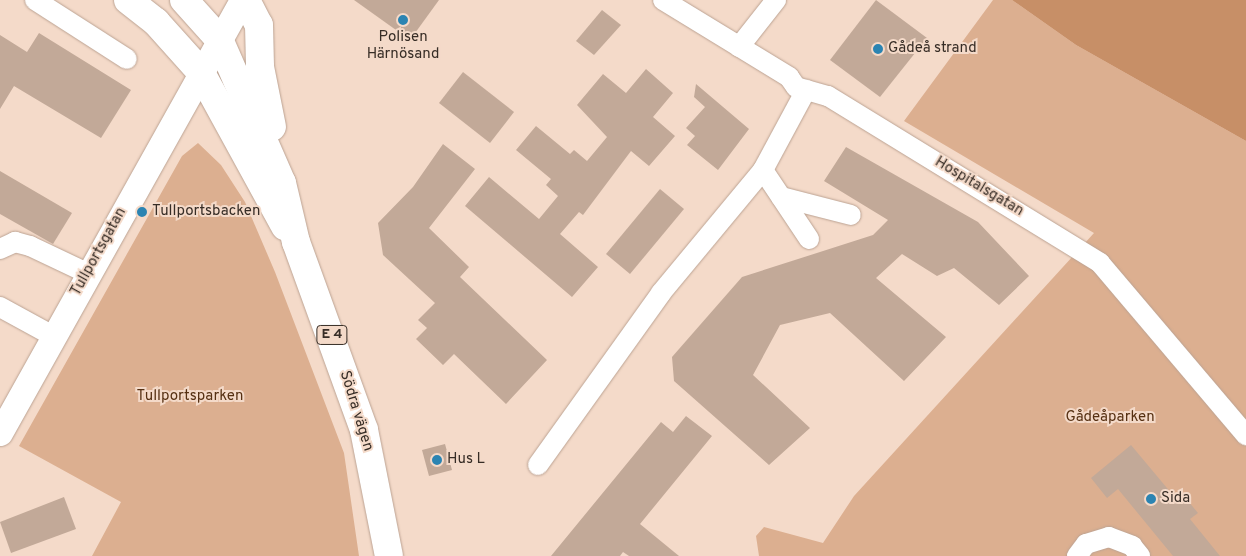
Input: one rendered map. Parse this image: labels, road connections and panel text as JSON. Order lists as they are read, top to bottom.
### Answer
{
  "streets": {
    "highway": ["E 4", "Södra vägen"],
    "main road": ["Tullportsgatan"],
    "street": ["Hospitalsgatan"]
  },
  "crossings": [
    ["Tullportsgatan", "Södra vägen"]
  ],
  "parks": ["Tullportsparken", "Gådeåparken"],
  "places": [
    "Polisen Härnösand",
    "Gådeå strand",
    "Tullportsbacken",
    "Hus L",
    "Sida"
  ]
}
